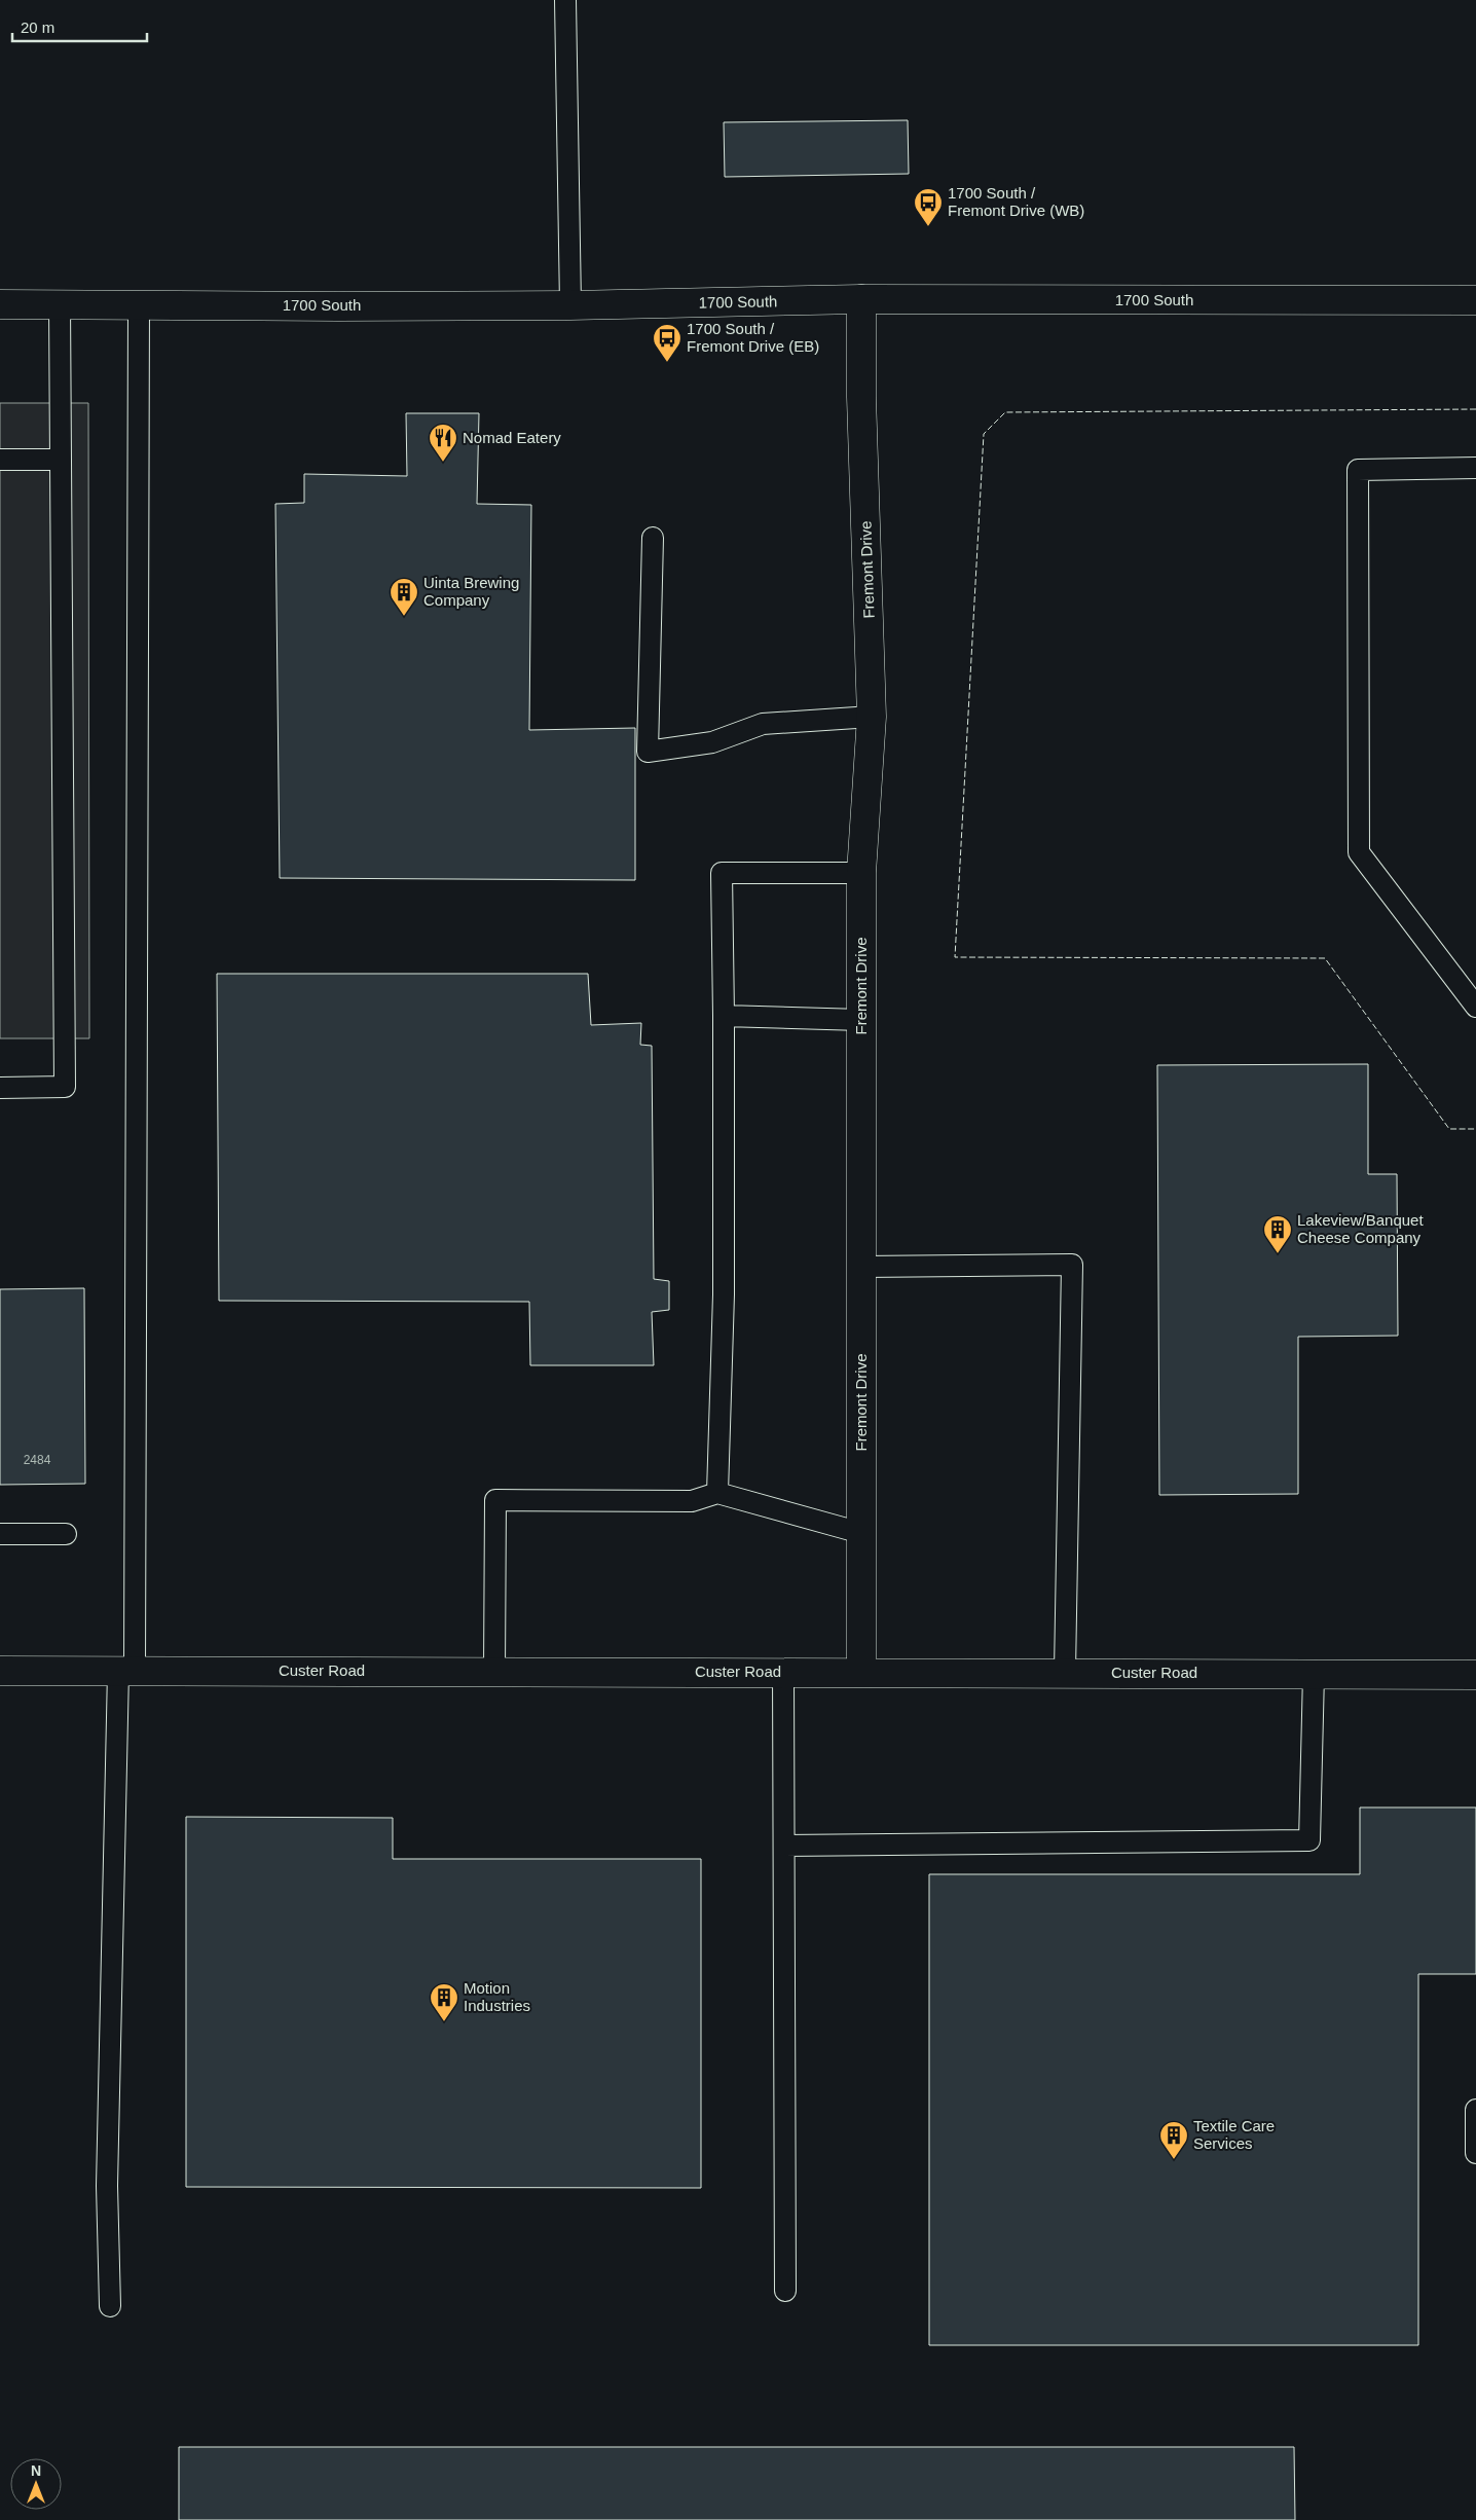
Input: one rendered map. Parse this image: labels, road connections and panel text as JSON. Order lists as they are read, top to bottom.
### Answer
{
  "streets": {
    "street": ["1700 South", "Fremont Drive", "Custer Road"]
  },
  "crossings": [
    ["1700 South", "Fremont Drive"],
    ["Fremont Drive", "Custer Road"]
  ],
  "places": {
    "bus stop": ["1700 South / Fremont Drive (WB)", "1700 South / Fremont Drive (EB)"],
    "restaurant": ["Nomad Eatery"],
    "building": [
      "Uinta Brewing Company",
      "Lakeview/Banquet Cheese Company",
      "Motion Industries",
      "Textile Care Services"
    ]
  },
  "house_numbers": ["2484"],
  "scale_bar": "20 m",
  "north": "top"
}
